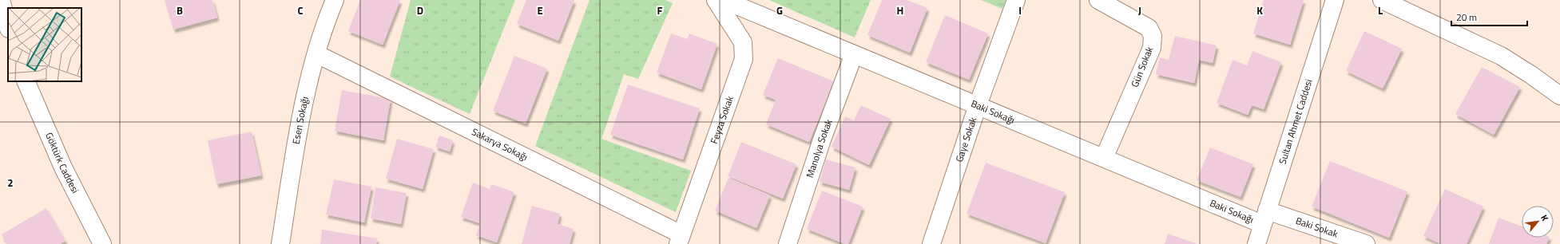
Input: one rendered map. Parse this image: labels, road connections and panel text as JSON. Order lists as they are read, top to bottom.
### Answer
{
  "streets": {
    "street": [
      "Gün Sokak",
      "Baki Sokağı",
      "Esen Sokağı",
      "Feyza Sokak",
      "Sultan Ahmet Caddesi",
      "Gaye Sokak",
      "Sakarya Sokağı",
      "Manolya Sokak",
      "Göktürk Caddesi",
      "Baki Sokak"
    ]
  },
  "crossings": [
    ["Gün Sokak", "Baki Sokağı"],
    ["Baki Sokağı", "Sultan Ahmet Caddesi"],
    ["Baki Sokağı", "Gaye Sokak"],
    ["Baki Sokağı", "Manolya Sokak"],
    ["Baki Sokağı", "Baki Sokak"],
    ["Esen Sokağı", "Sakarya Sokağı"],
    ["Feyza Sokak", "Sakarya Sokağı"],
    ["Sultan Ahmet Caddesi", "Baki Sokak"]
  ],
  "scale_bar": "20 m",
  "north": "top right",
  "grid": {
    "columns": [
      "B",
      "C",
      "D",
      "E",
      "F",
      "G",
      "H",
      "I",
      "J",
      "K",
      "L"
    ],
    "rows": ["2"]
  }
}
